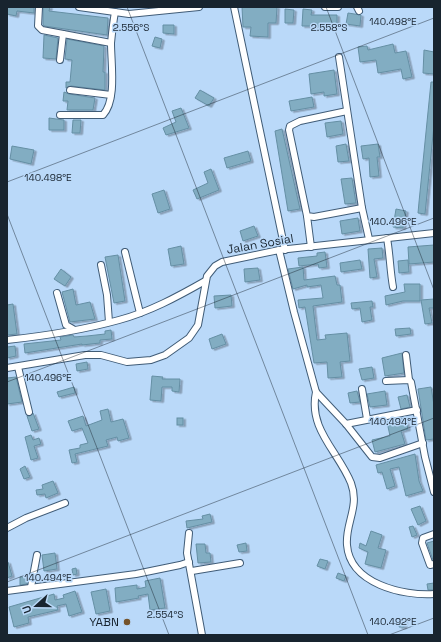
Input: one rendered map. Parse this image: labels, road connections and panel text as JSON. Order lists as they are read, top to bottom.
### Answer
{
  "streets": {
    "street": ["Jalan Sosial"]
  },
  "places": ["YABN"],
  "north": "left",
  "coordinates": [
    "140.498°E",
    "2.556°S",
    "2.558°S",
    "140.496°E",
    "140.494°E",
    "2.554°S",
    "140.492°E"
  ]
}
